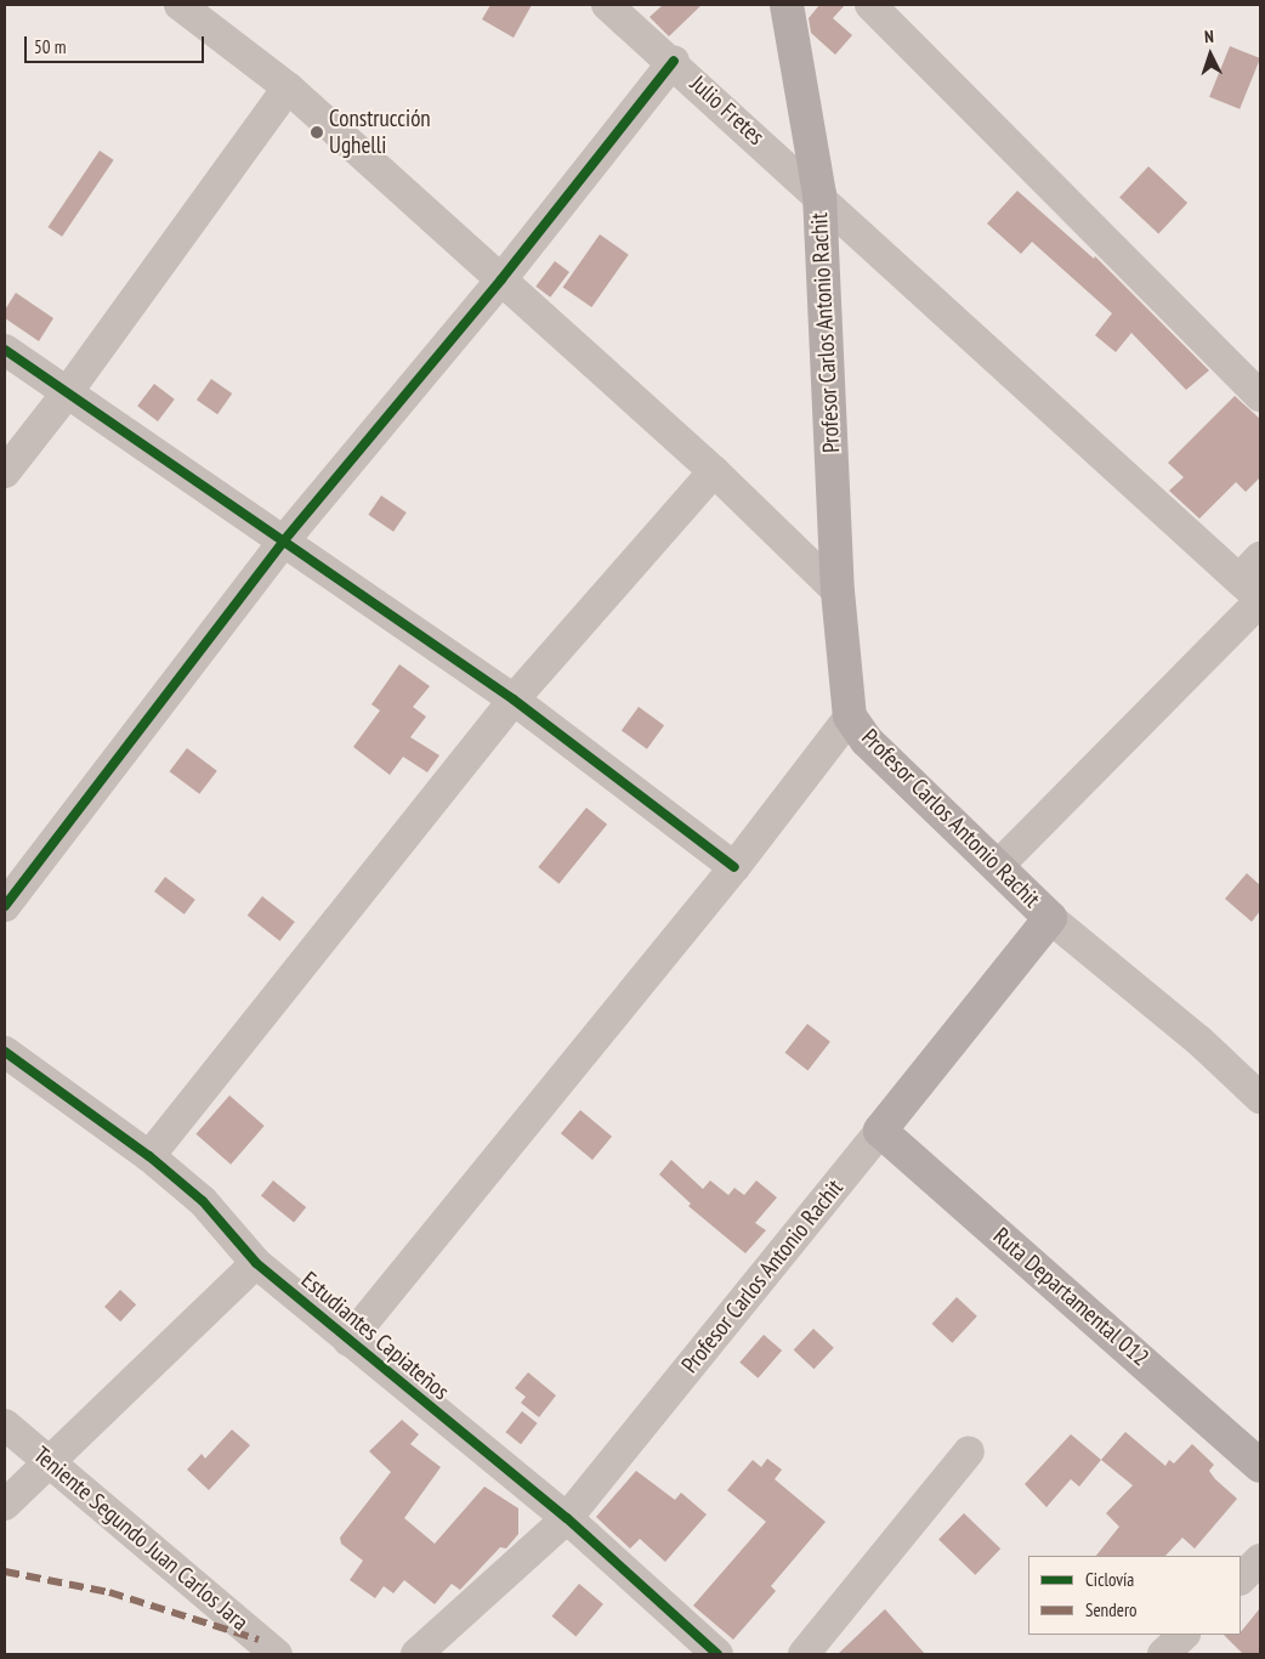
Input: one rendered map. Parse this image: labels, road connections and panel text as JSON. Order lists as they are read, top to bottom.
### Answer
{
  "streets": {
    "main road": ["Profesor Carlos Antonio Rachit", "Ruta Departamental 012"],
    "street": ["Julio Fretes", "Estudiantes Capiateños", "Teniente Segundo Juan Carlos Jara"]
  },
  "crossings": [
    ["Julio Fretes", "Profesor Carlos Antonio Rachit"],
    ["Profesor Carlos Antonio Rachit", "Ruta Departamental 012"],
    ["Profesor Carlos Antonio Rachit", "Estudiantes Capiateños"]
  ],
  "places": ["Construcción Ughelli"],
  "legend": ["Ciclovía", "Sendero"],
  "scale_bar": "50 m",
  "north": "top"
}
